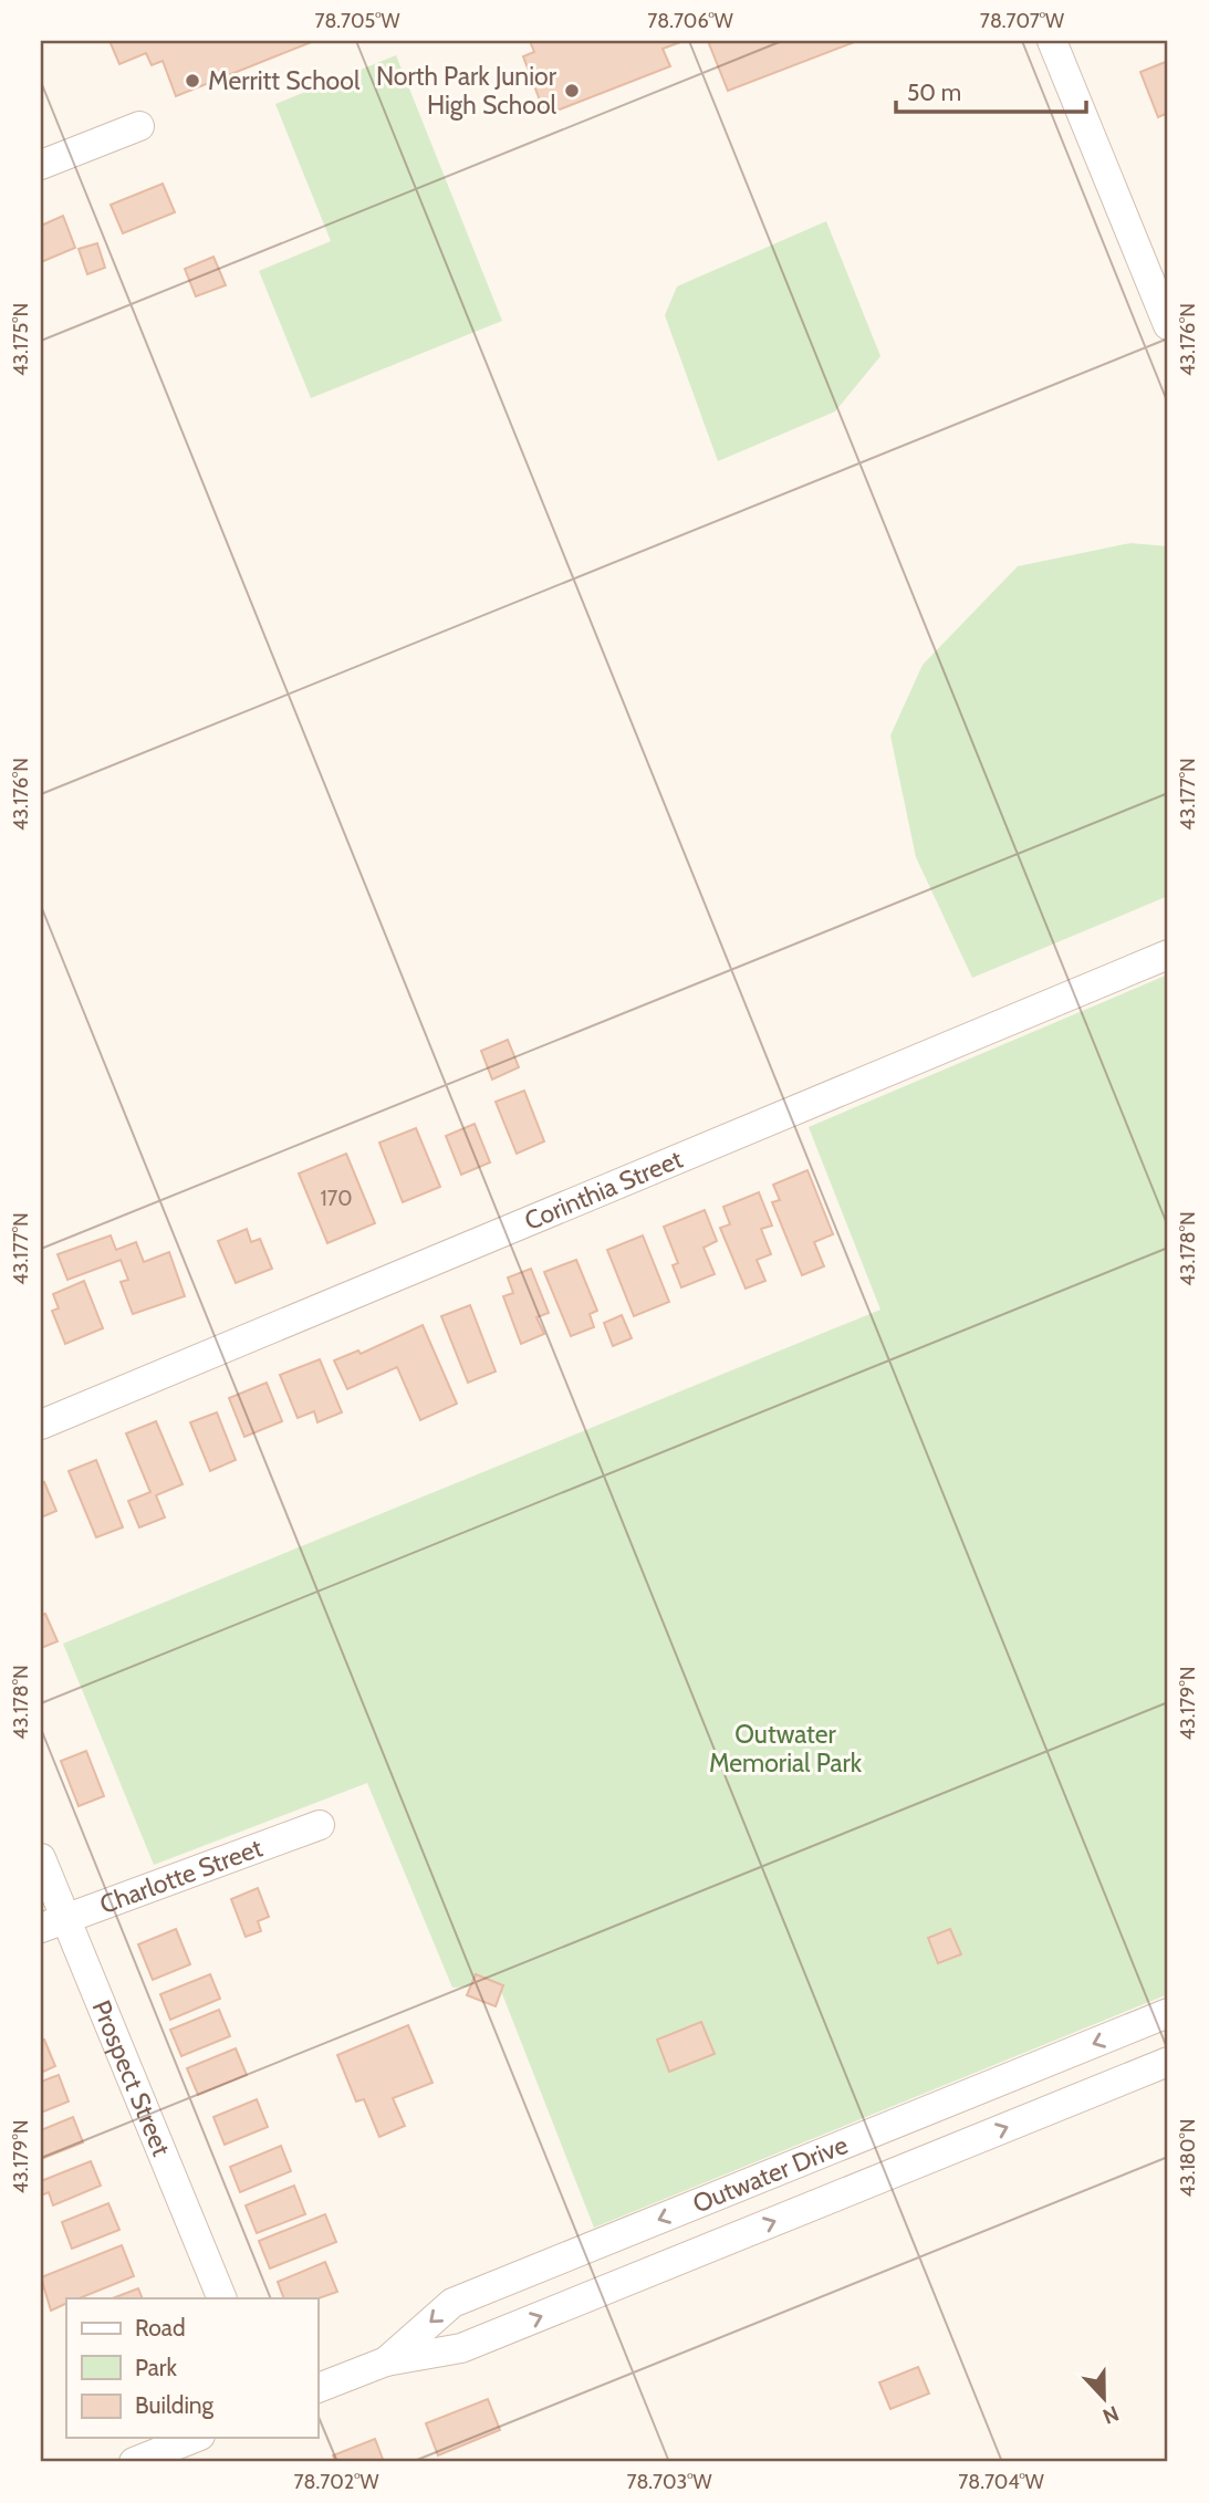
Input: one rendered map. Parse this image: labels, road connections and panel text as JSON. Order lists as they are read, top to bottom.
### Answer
{
  "streets": {
    "street": [
      "Corinthia Street",
      "Charlotte Street",
      "Prospect Street",
      "Outwater Drive"
    ]
  },
  "crossings": [
    ["Charlotte Street", "Prospect Street"]
  ],
  "parks": ["Outwater Memorial Park"],
  "places": ["Merritt School", "North Park Junior High School"],
  "house_numbers": ["170"],
  "legend": ["Road", "Park", "Building"],
  "scale_bar": "50 m",
  "north": "bottom",
  "coordinates": [
    "78.705°W",
    "78.706°W",
    "78.707°W",
    "43.175°N",
    "43.176°N",
    "43.177°N",
    "43.178°N",
    "43.179°N",
    "43.180°N",
    "78.702°W",
    "78.703°W",
    "78.704°W"
  ]
}
